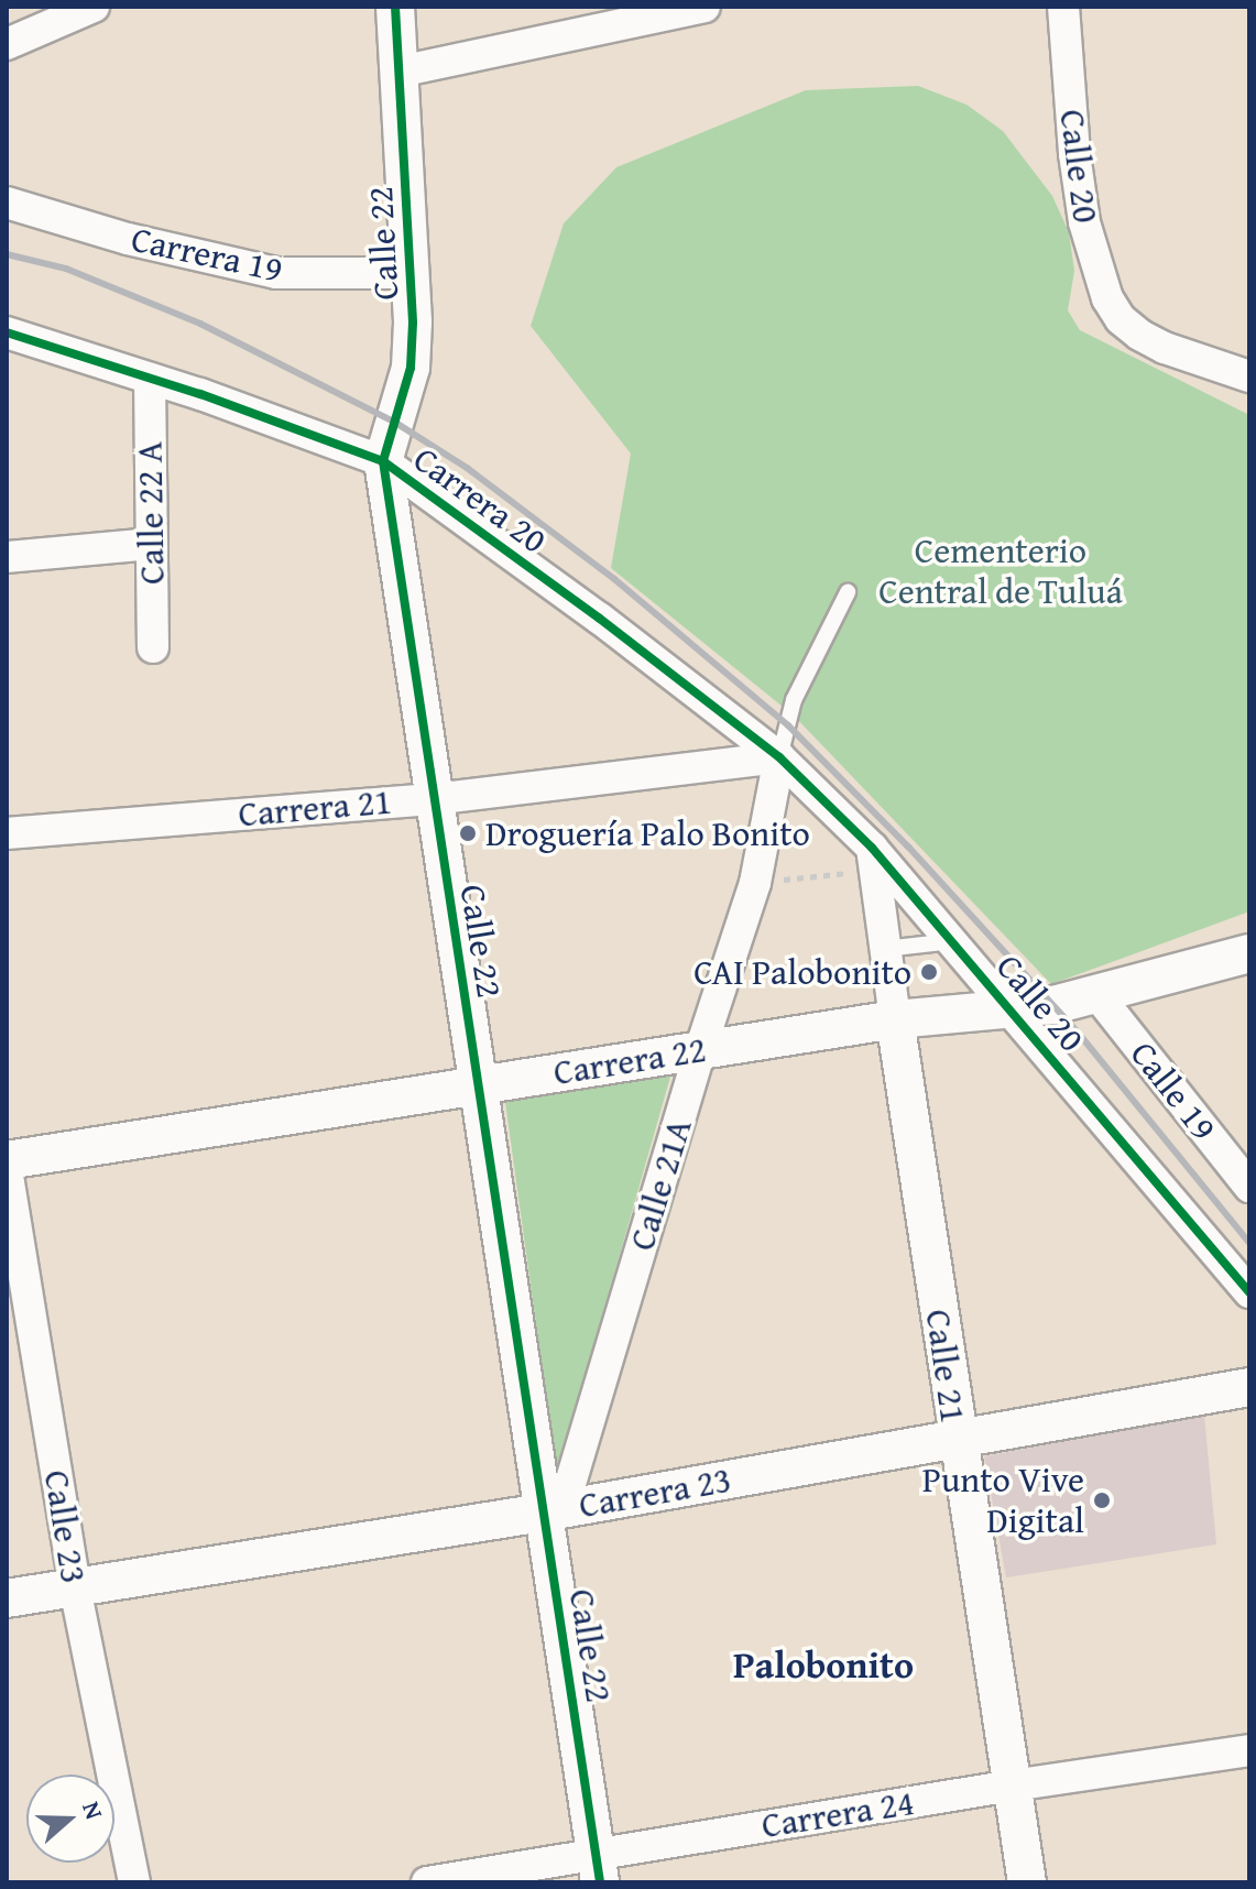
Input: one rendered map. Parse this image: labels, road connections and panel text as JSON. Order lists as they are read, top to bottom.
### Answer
{
  "streets": {
    "street": [
      "Calle 20",
      "Calle 22",
      "Carrera 19",
      "Carrera 20",
      "Calle 22 A",
      "Carrera 21",
      "Carrera 22",
      "Calle 19",
      "Calle 21A",
      "Calle 21",
      "Carrera 23",
      "Calle 23",
      "Carrera 24"
    ]
  },
  "crossings": [
    ["Calle 20", "Carrera 20"],
    ["Calle 20", "Carrera 21"],
    ["Calle 20", "Carrera 22"],
    ["Calle 20", "Calle 21A"],
    ["Calle 20", "Calle 21"],
    ["Calle 22", "Carrera 19"],
    ["Calle 22", "Carrera 20"],
    ["Calle 22", "Carrera 21"],
    ["Calle 22", "Carrera 22"],
    ["Calle 22", "Calle 21A"],
    ["Calle 22", "Carrera 23"],
    ["Calle 22", "Carrera 24"],
    ["Carrera 20", "Calle 22 A"],
    ["Carrera 20", "Carrera 21"],
    ["Carrera 20", "Calle 21A"],
    ["Carrera 21", "Calle 21A"],
    ["Carrera 22", "Calle 19"],
    ["Carrera 22", "Calle 21A"],
    ["Carrera 22", "Calle 21"],
    ["Calle 21A", "Carrera 23"],
    ["Calle 21", "Carrera 23"],
    ["Calle 21", "Carrera 24"],
    ["Carrera 23", "Calle 23"]
  ],
  "districts": ["Palobonito"],
  "parks": ["Cementerio Central de Tuluá"],
  "places": ["Droguería Palo Bonito", "CAI Palobonito", "Punto Vive Digital"],
  "north": "right"
}
